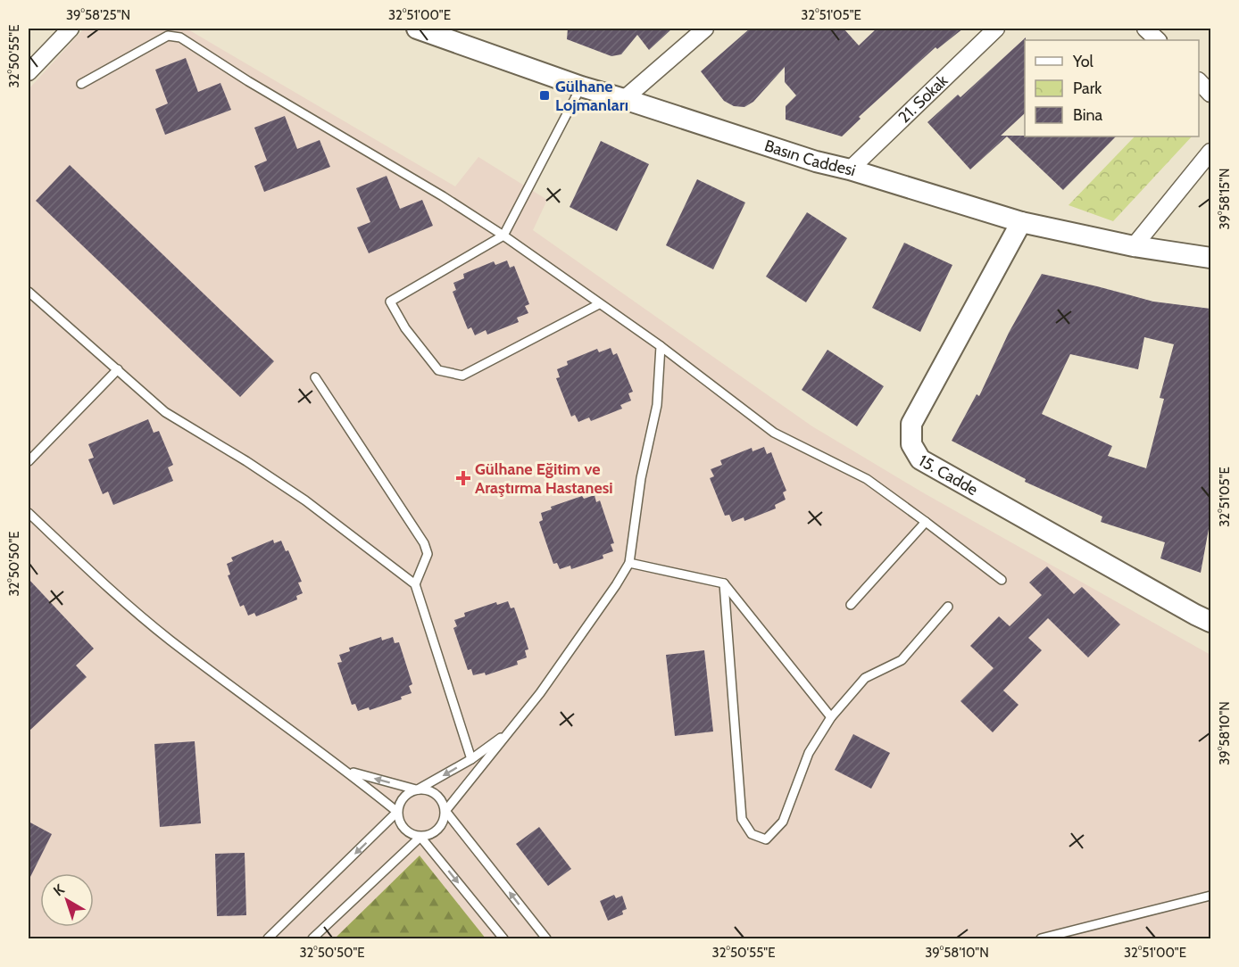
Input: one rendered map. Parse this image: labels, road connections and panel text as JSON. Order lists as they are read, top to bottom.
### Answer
{
  "streets": {
    "street": ["21. Sokak", "Basın Caddesi", "15. Cadde"]
  },
  "crossings": [
    ["21. Sokak", "Basın Caddesi"],
    ["Basın Caddesi", "15. Cadde"]
  ],
  "places": {
    "transit": ["Gülhane Lojmanları"],
    "health": ["Gülhane Eğitim ve Araştırma Hastanesi"]
  },
  "legend": ["Yol", "Park", "Bina"],
  "north": "top left",
  "coordinates": [
    "39°58'25\"N",
    "32°51'00\"E",
    "32°51'05\"E",
    "32°50'55\"E",
    "39°58'15\"N",
    "32°50'50\"E",
    "39°58'10\"N"
  ]
}
